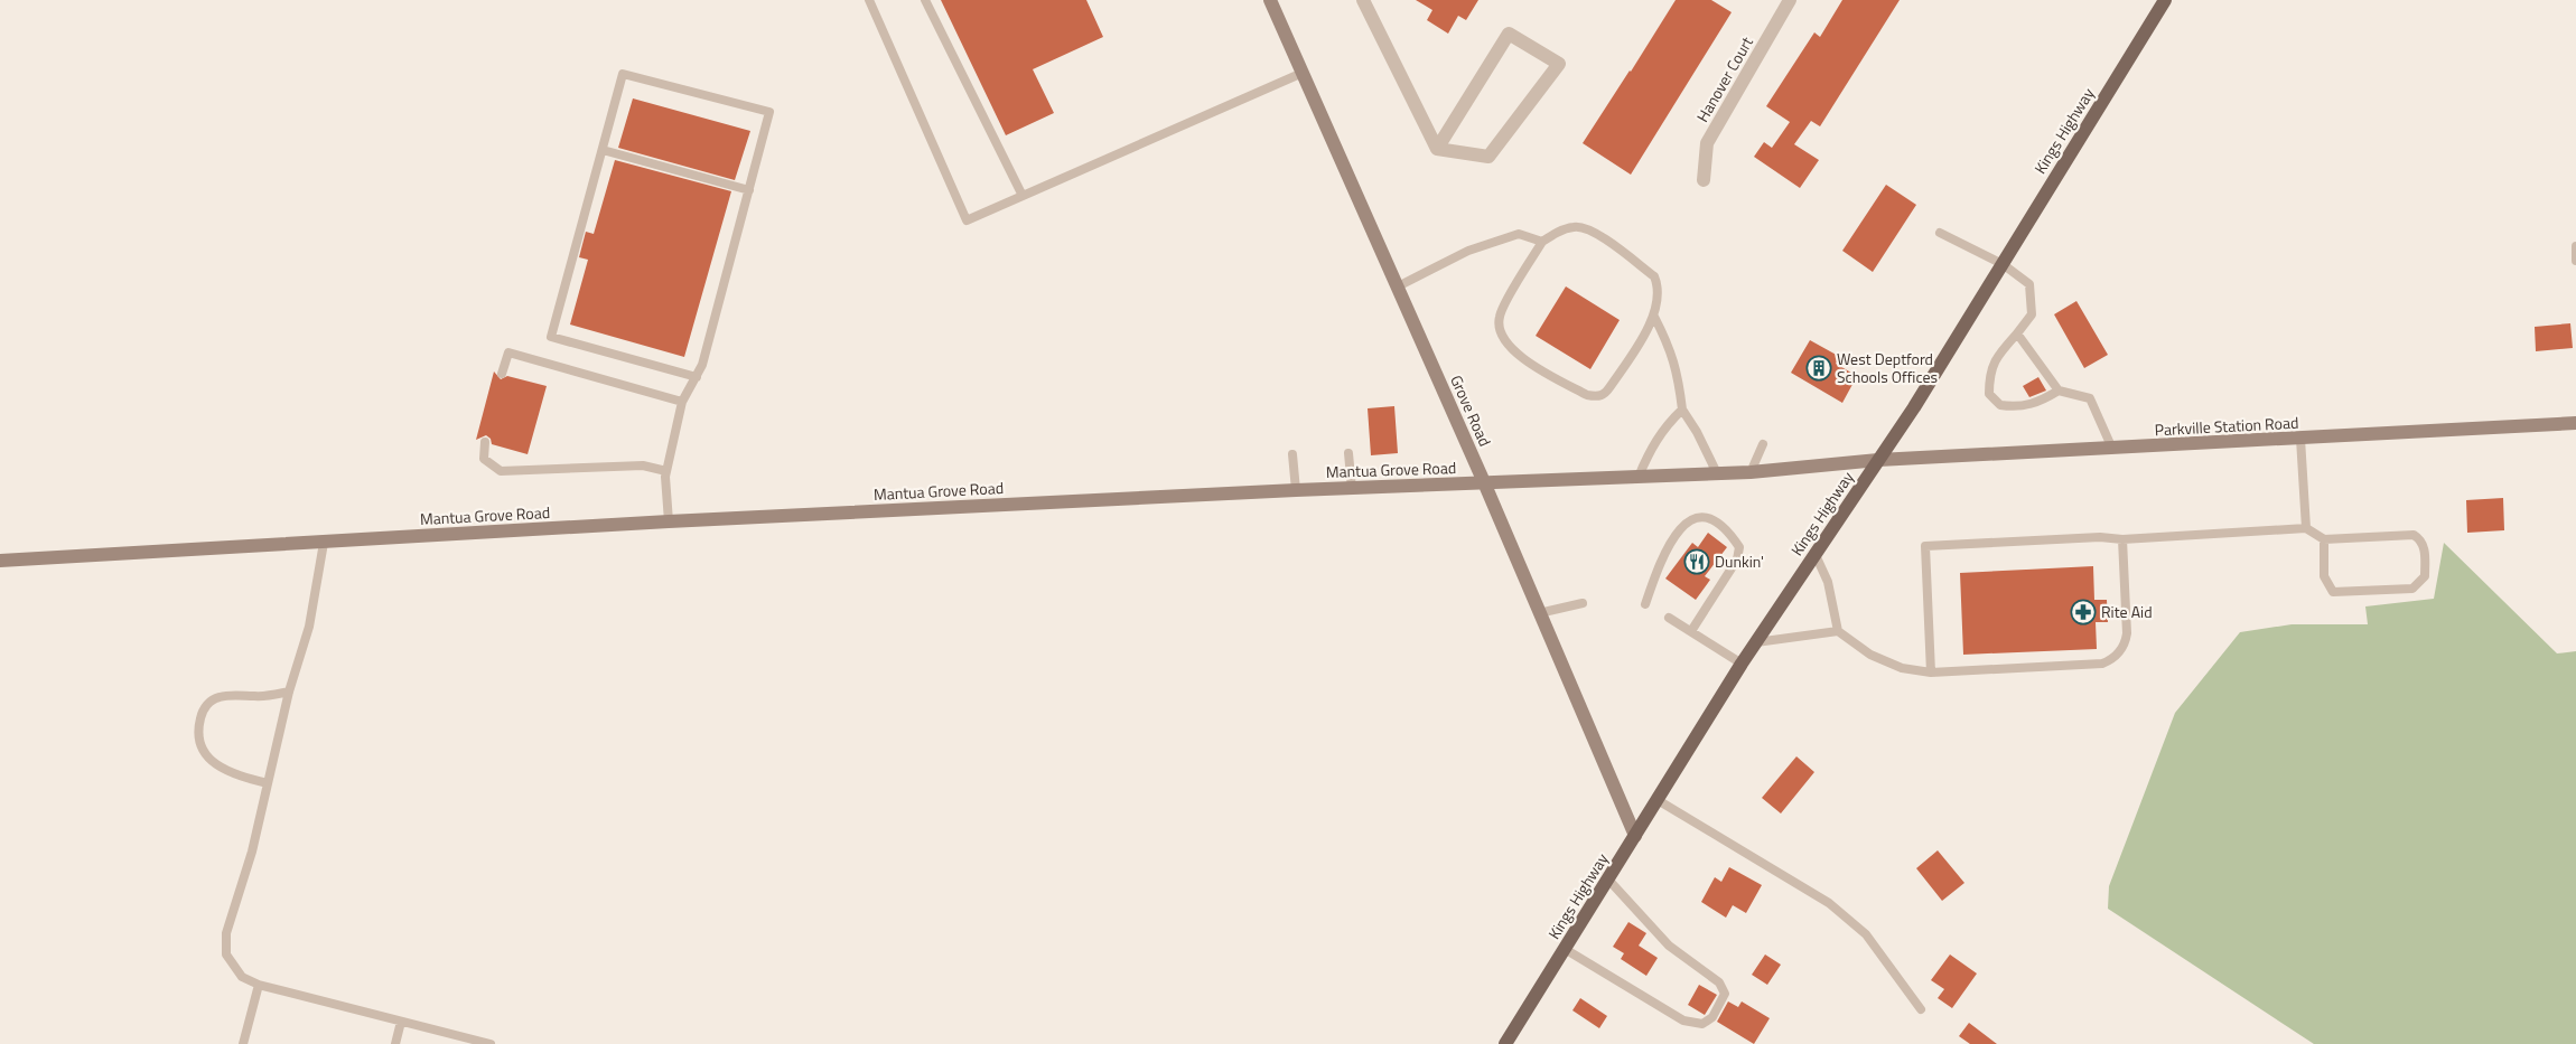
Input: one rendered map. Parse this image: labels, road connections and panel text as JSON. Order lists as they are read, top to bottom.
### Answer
{
  "streets": {
    "main road": [
      "Kings Highway",
      "Grove Road",
      "Parkville Station Road",
      "Mantua Grove Road"
    ],
    "street": ["Hanover Court"]
  },
  "crossings": [
    ["Kings Highway", "Grove Road"],
    ["Kings Highway", "Parkville Station Road"],
    ["Kings Highway", "Mantua Grove Road"],
    ["Grove Road", "Mantua Grove Road"],
    ["Parkville Station Road", "Mantua Grove Road"]
  ],
  "places": {
    "building": ["West Deptford Schools Offices"],
    "restaurant": ["Dunkin'"],
    "pharmacy": ["Rite Aid"]
  }
}
